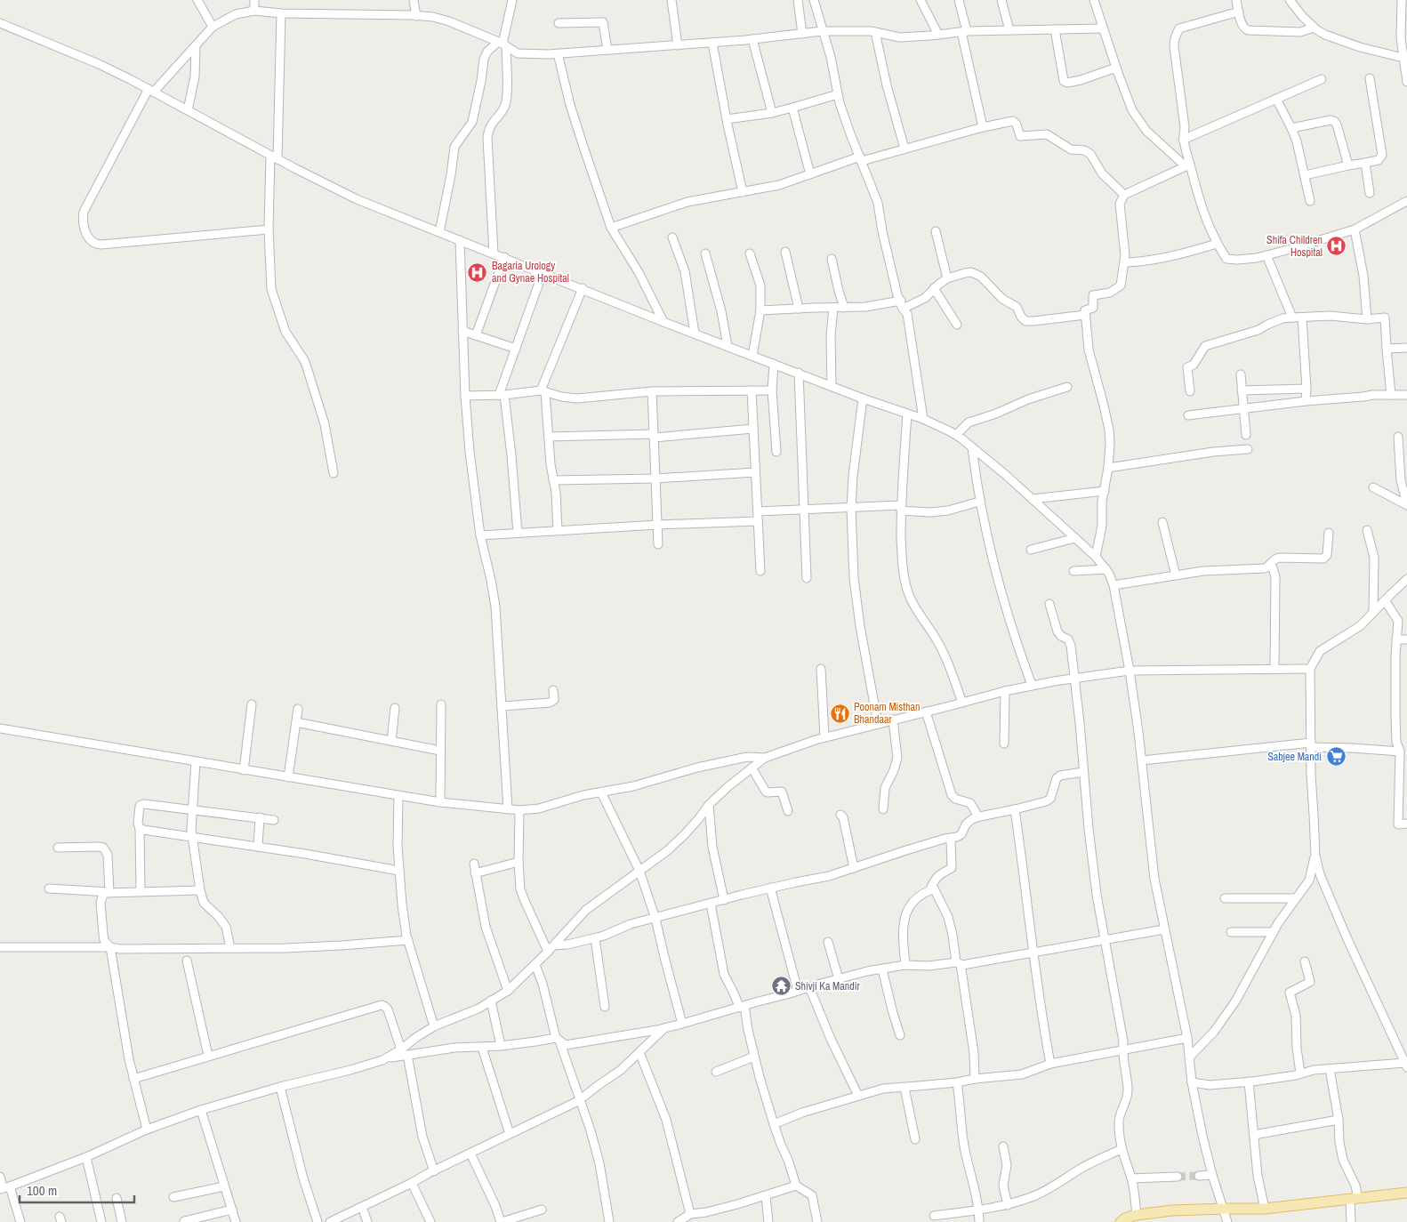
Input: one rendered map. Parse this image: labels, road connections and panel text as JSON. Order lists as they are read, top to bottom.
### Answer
{
  "places": {
    "hospital": ["Shifa Children Hospital", "Bagaria Urology and Gynae Hospital"],
    "restaurant": ["Poonam Misthan Bhandaar"],
    "supermarket": ["Sabjee Mandi"],
    "temple": ["Shivji Ka Mandir"]
  },
  "scale_bar": "100 m"
}
